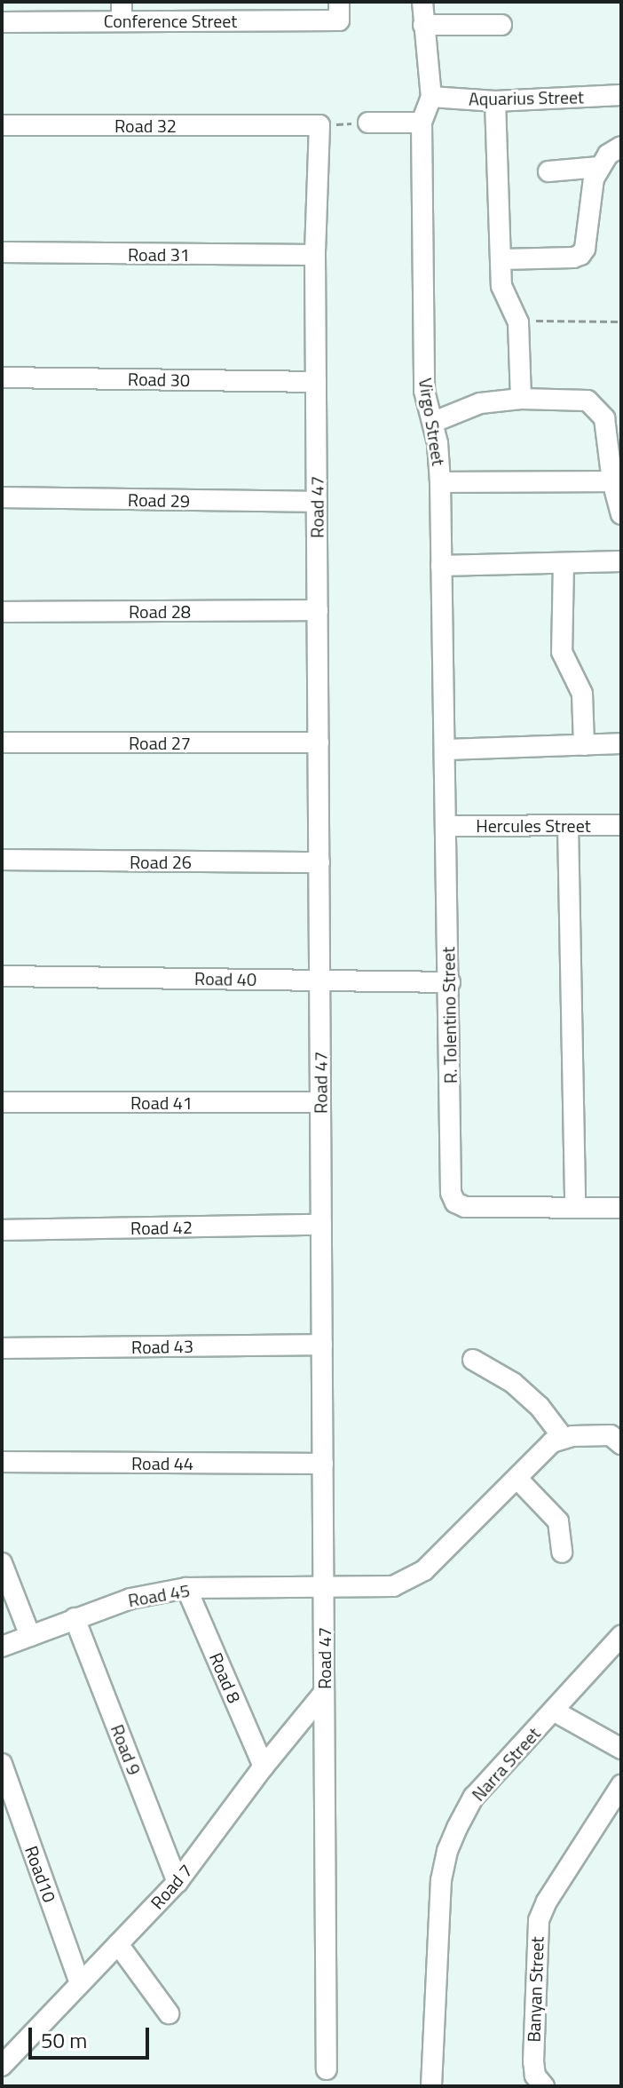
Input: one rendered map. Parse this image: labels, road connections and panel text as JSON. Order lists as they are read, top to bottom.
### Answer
{
  "streets": {
    "street": [
      "Conference Street",
      "Aquarius Street",
      "Road 32",
      "Road 31",
      "Road 30",
      "Virgo Street",
      "Road 29",
      "Road 47",
      "Road 28",
      "Road 27",
      "Hercules Street",
      "Road 26",
      "Road 40",
      "R. Tolentino Street",
      "Road 41",
      "Road 42",
      "Road 43",
      "Road 44",
      "Road 45",
      "Road 8",
      "Road 9",
      "Narra Street",
      "Road10",
      "Road 7",
      "Banyan Street"
    ]
  },
  "crossings": [
    ["Aquarius Street", "Virgo Street"],
    ["Road 32", "Road 47"],
    ["Road 31", "Road 47"],
    ["Road 30", "Road 47"],
    ["Virgo Street", "Hercules Street"],
    ["Virgo Street", "R. Tolentino Street"],
    ["Road 29", "Road 47"],
    ["Road 47", "Road 28"],
    ["Road 47", "Road 27"],
    ["Road 47", "Road 26"],
    ["Road 47", "Road 40"],
    ["Road 47", "Road 41"],
    ["Road 47", "Road 42"],
    ["Road 47", "Road 43"],
    ["Road 47", "Road 44"],
    ["Road 47", "Road 45"],
    ["Road 47", "Road 7"],
    ["Hercules Street", "R. Tolentino Street"],
    ["Road 40", "R. Tolentino Street"],
    ["Road 45", "Road 8"],
    ["Road 45", "Road 9"],
    ["Road 8", "Road 7"],
    ["Road 9", "Road 7"],
    ["Road10", "Road 7"]
  ],
  "scale_bar": "50 m"
}
